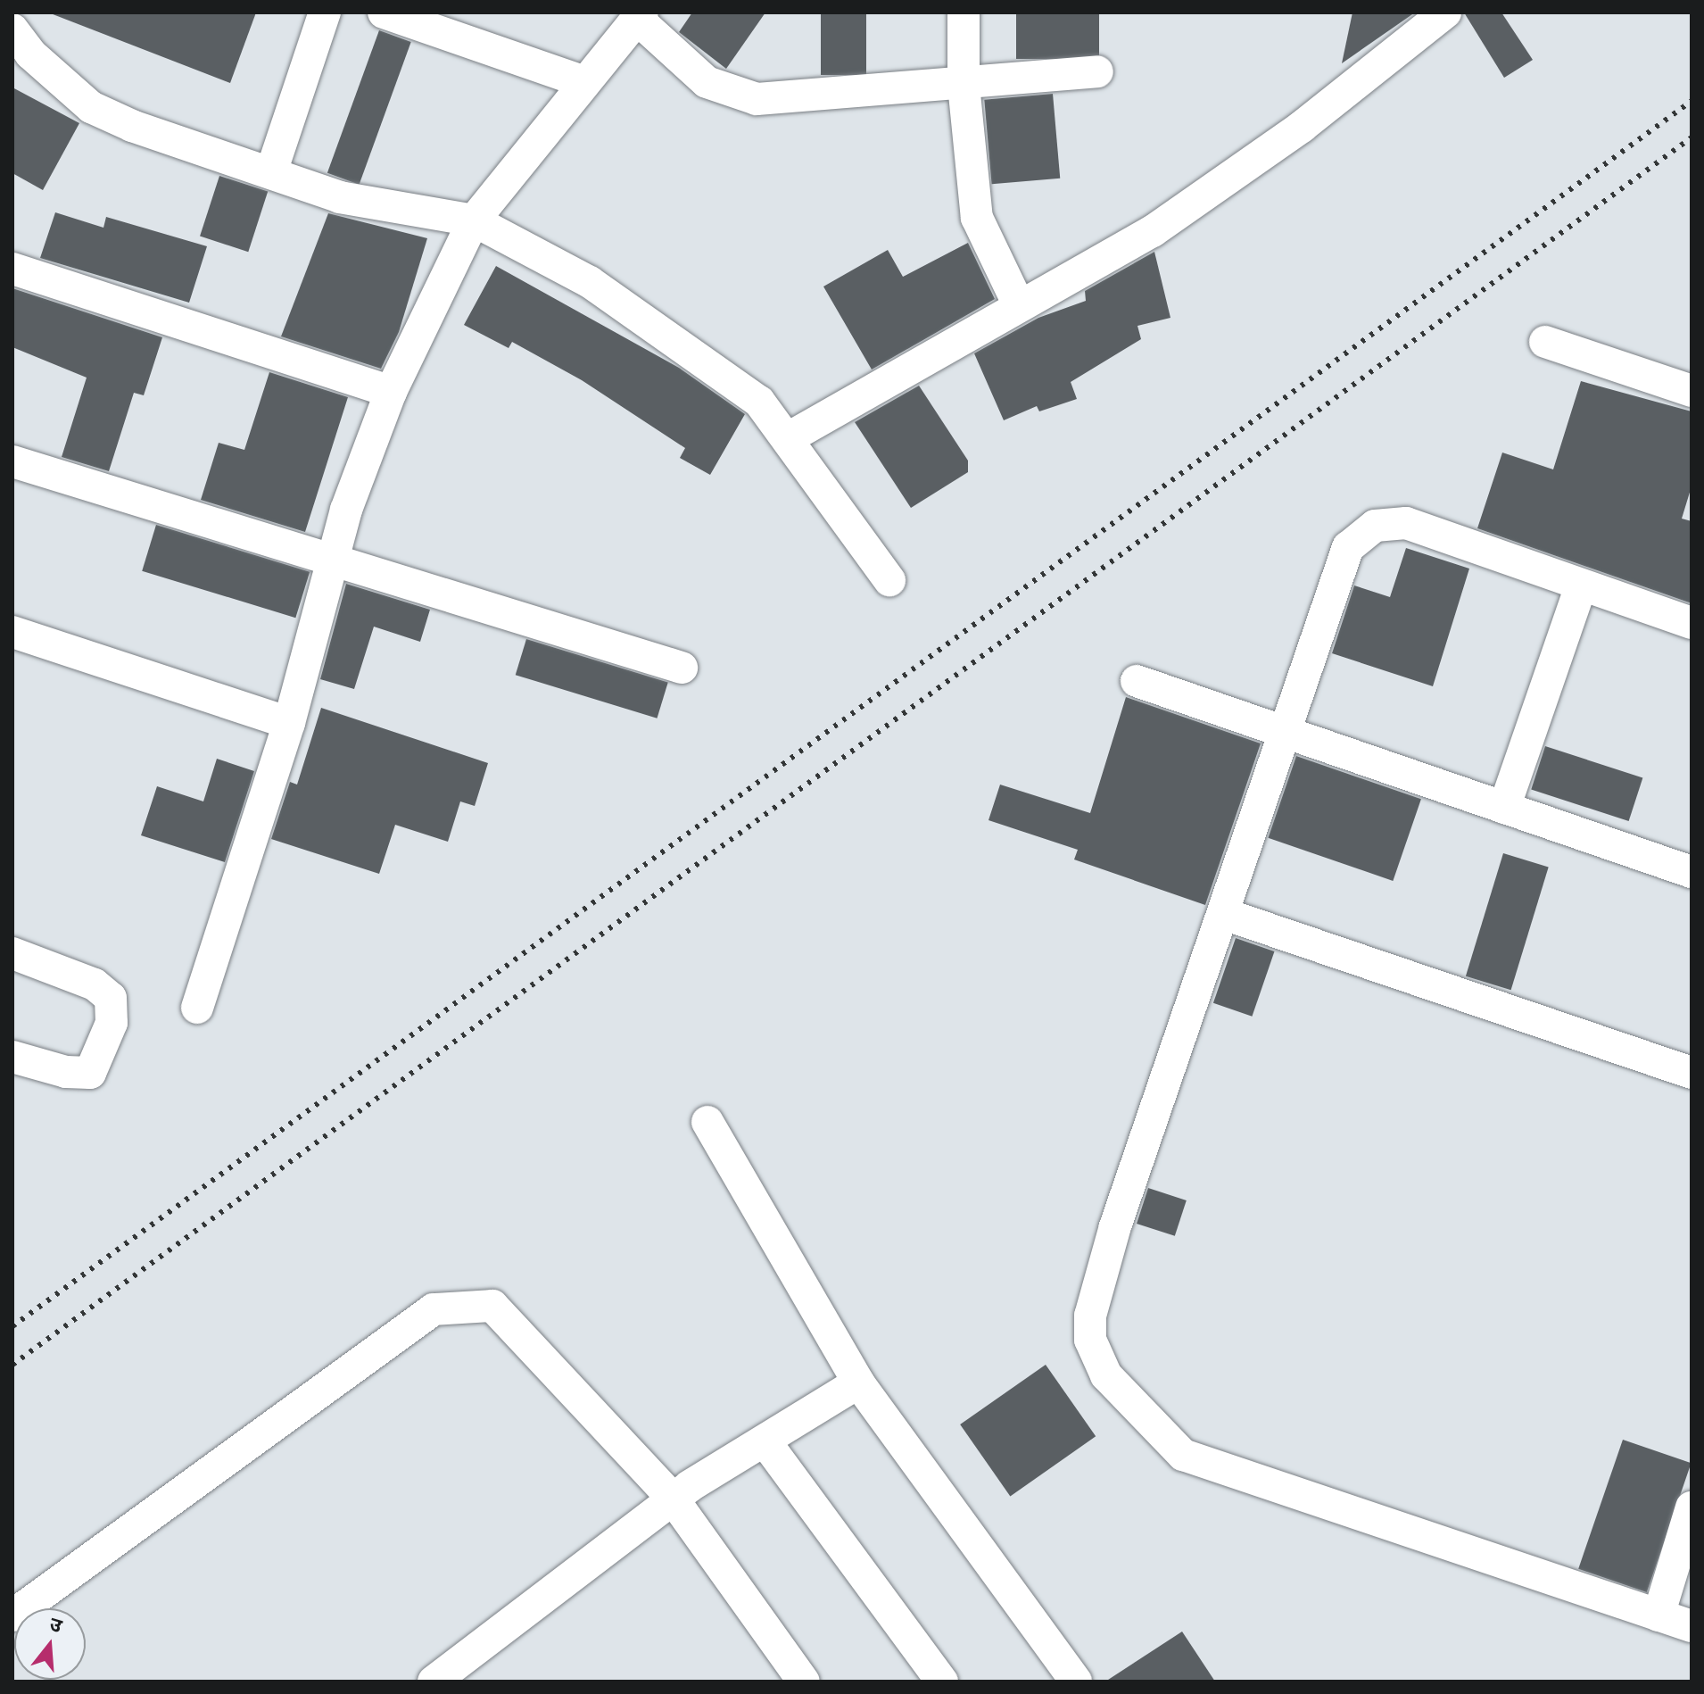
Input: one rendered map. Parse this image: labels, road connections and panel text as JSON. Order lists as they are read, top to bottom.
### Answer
{
  "north": "top"
}
